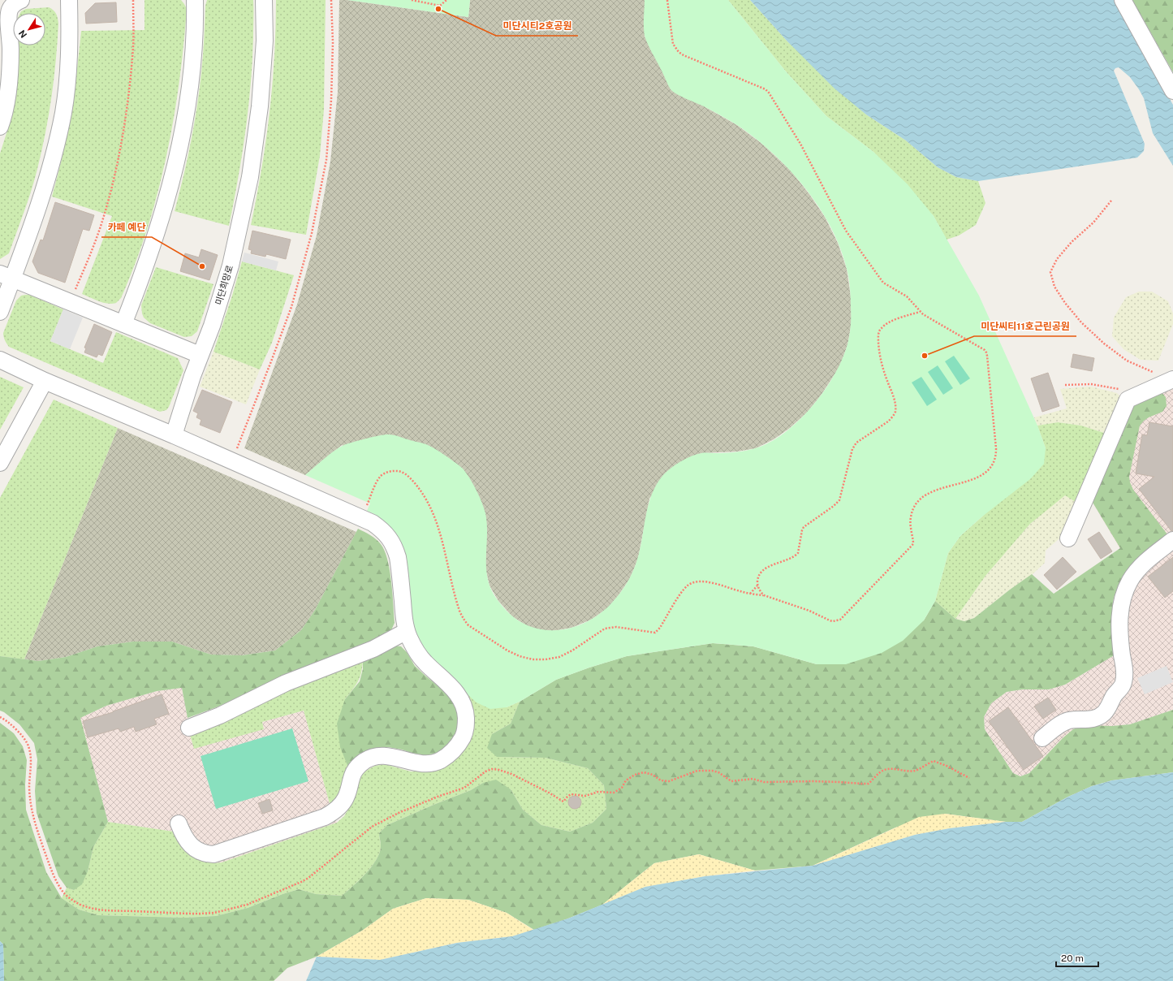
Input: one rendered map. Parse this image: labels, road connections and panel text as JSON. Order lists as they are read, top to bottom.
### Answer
{
  "streets": {
    "street": ["미단희망로"]
  },
  "places": ["미단시티2호공원", "카페 예단", "미단씨티11호근린공원"],
  "scale_bar": "20 m",
  "north": "bottom left"
}
